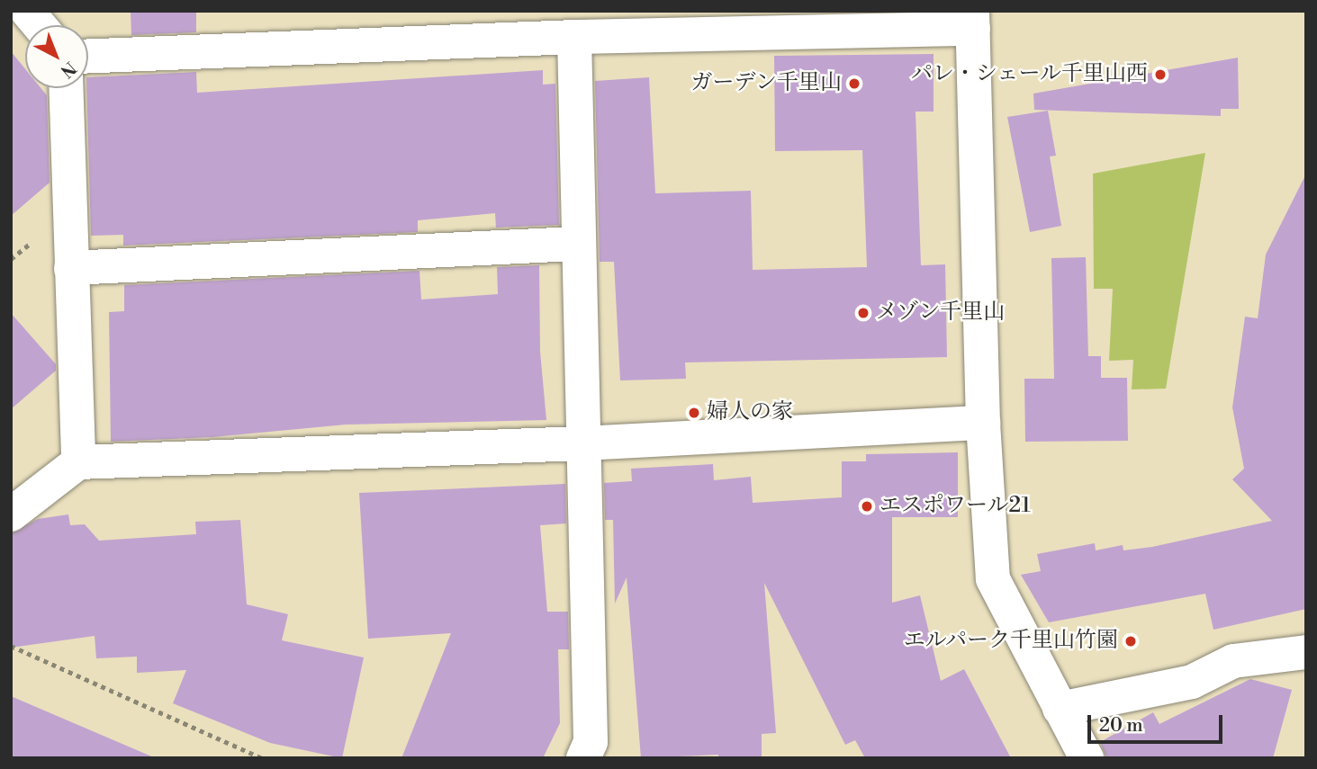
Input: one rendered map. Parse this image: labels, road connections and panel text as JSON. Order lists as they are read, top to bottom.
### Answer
{
  "places": [
    "パレ・シェール千里山西",
    "ガーデン千里山",
    "メゾン千里山",
    "婦人の家",
    "エスポワール21",
    "エルパーク千里山竹園"
  ],
  "scale_bar": "20 m",
  "north": "bottom right"
}
